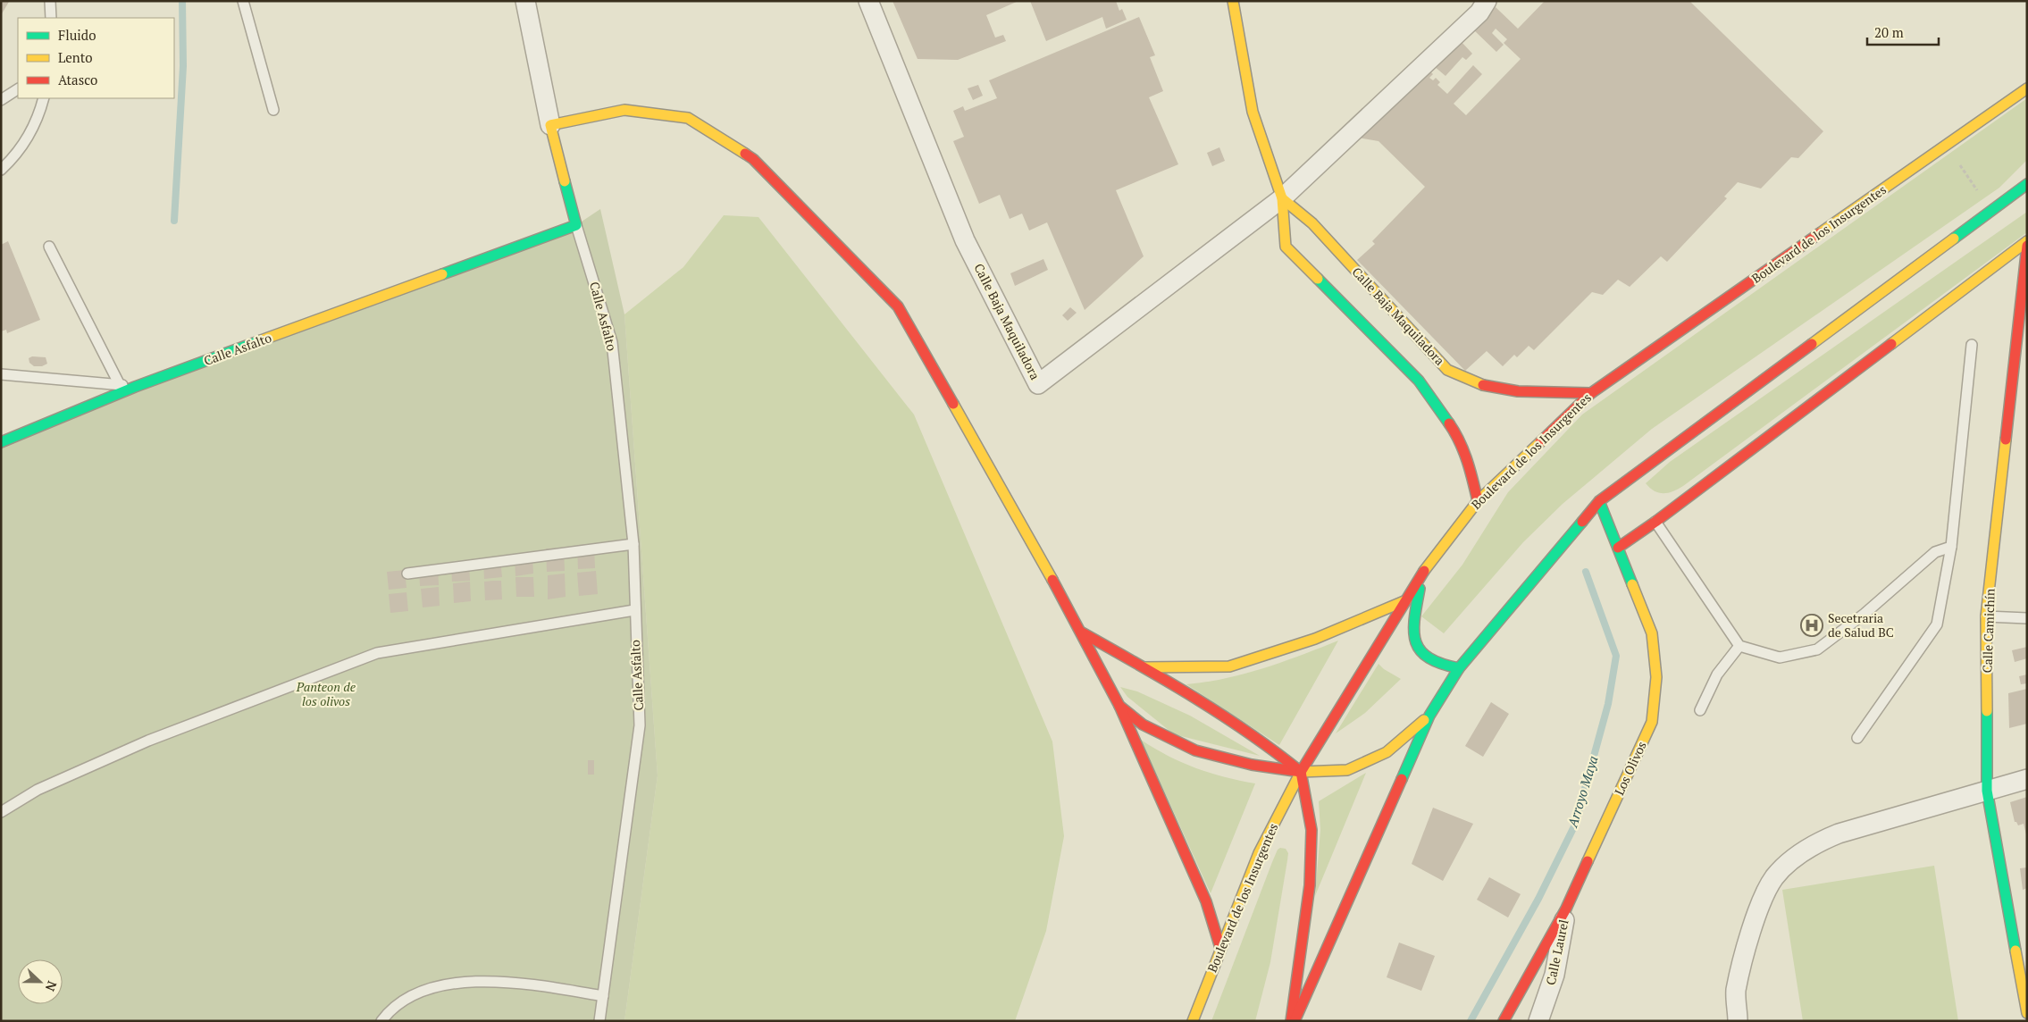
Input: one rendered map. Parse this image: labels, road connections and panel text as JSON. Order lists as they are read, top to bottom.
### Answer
{
  "streets": {
    "main road": [
      "Boulevard de los Insurgentes",
      "Calle Asfalto",
      "Calle Baja Maquiladora",
      "Calle Camichín",
      "Los Olivos"
    ],
    "street": ["Calle Laurel"]
  },
  "crossings": [
    ["Boulevard de los Insurgentes", "Calle Baja Maquiladora"],
    ["Los Olivos", "Calle Laurel"]
  ],
  "water": ["Arroyo Maya"],
  "parks": ["Panteon de los olivos"],
  "places": {
    "hospital": ["Secetraria de Salud BC"]
  },
  "legend": ["Fluido", "Lento", "Atasco"],
  "scale_bar": "20 m",
  "north": "right"
}
